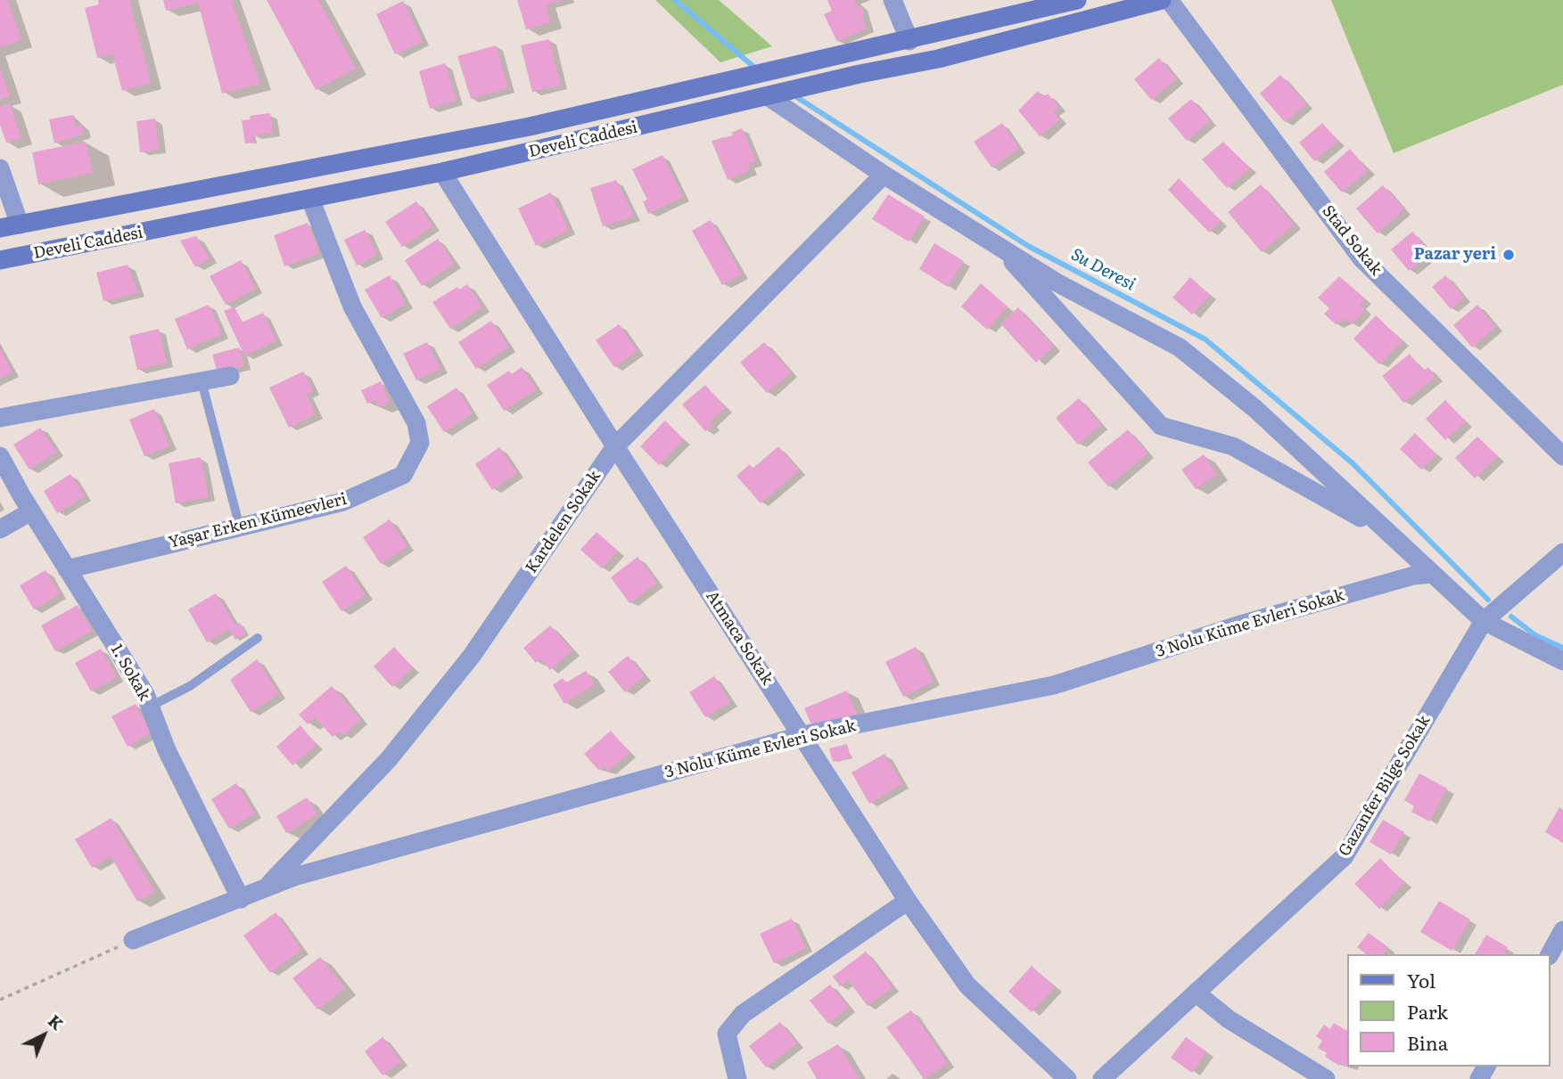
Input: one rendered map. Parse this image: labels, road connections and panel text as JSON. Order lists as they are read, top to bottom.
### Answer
{
  "streets": {
    "main road": ["Develi Caddesi"],
    "street": [
      "Stad Sokak",
      "Yaşar Erken Kümeevleri",
      "Kardelen Sokak",
      "3 Nolu Küme Evleri Sokak",
      "Atmaca Sokak",
      "1. Sokak",
      "Gazanfer Bilge Sokak"
    ]
  },
  "crossings": [
    ["Develi Caddesi", "Yaşar Erken Kümeevleri"],
    ["Develi Caddesi", "Atmaca Sokak"],
    ["Yaşar Erken Kümeevleri", "1. Sokak"],
    ["Kardelen Sokak", "3 Nolu Küme Evleri Sokak"],
    ["Kardelen Sokak", "Atmaca Sokak"],
    ["3 Nolu Küme Evleri Sokak", "Atmaca Sokak"],
    ["3 Nolu Küme Evleri Sokak", "1. Sokak"]
  ],
  "water": ["Su Deresi"],
  "places": ["Pazar yeri"],
  "legend": ["Yol", "Park", "Bina"],
  "north": "top right"
}
